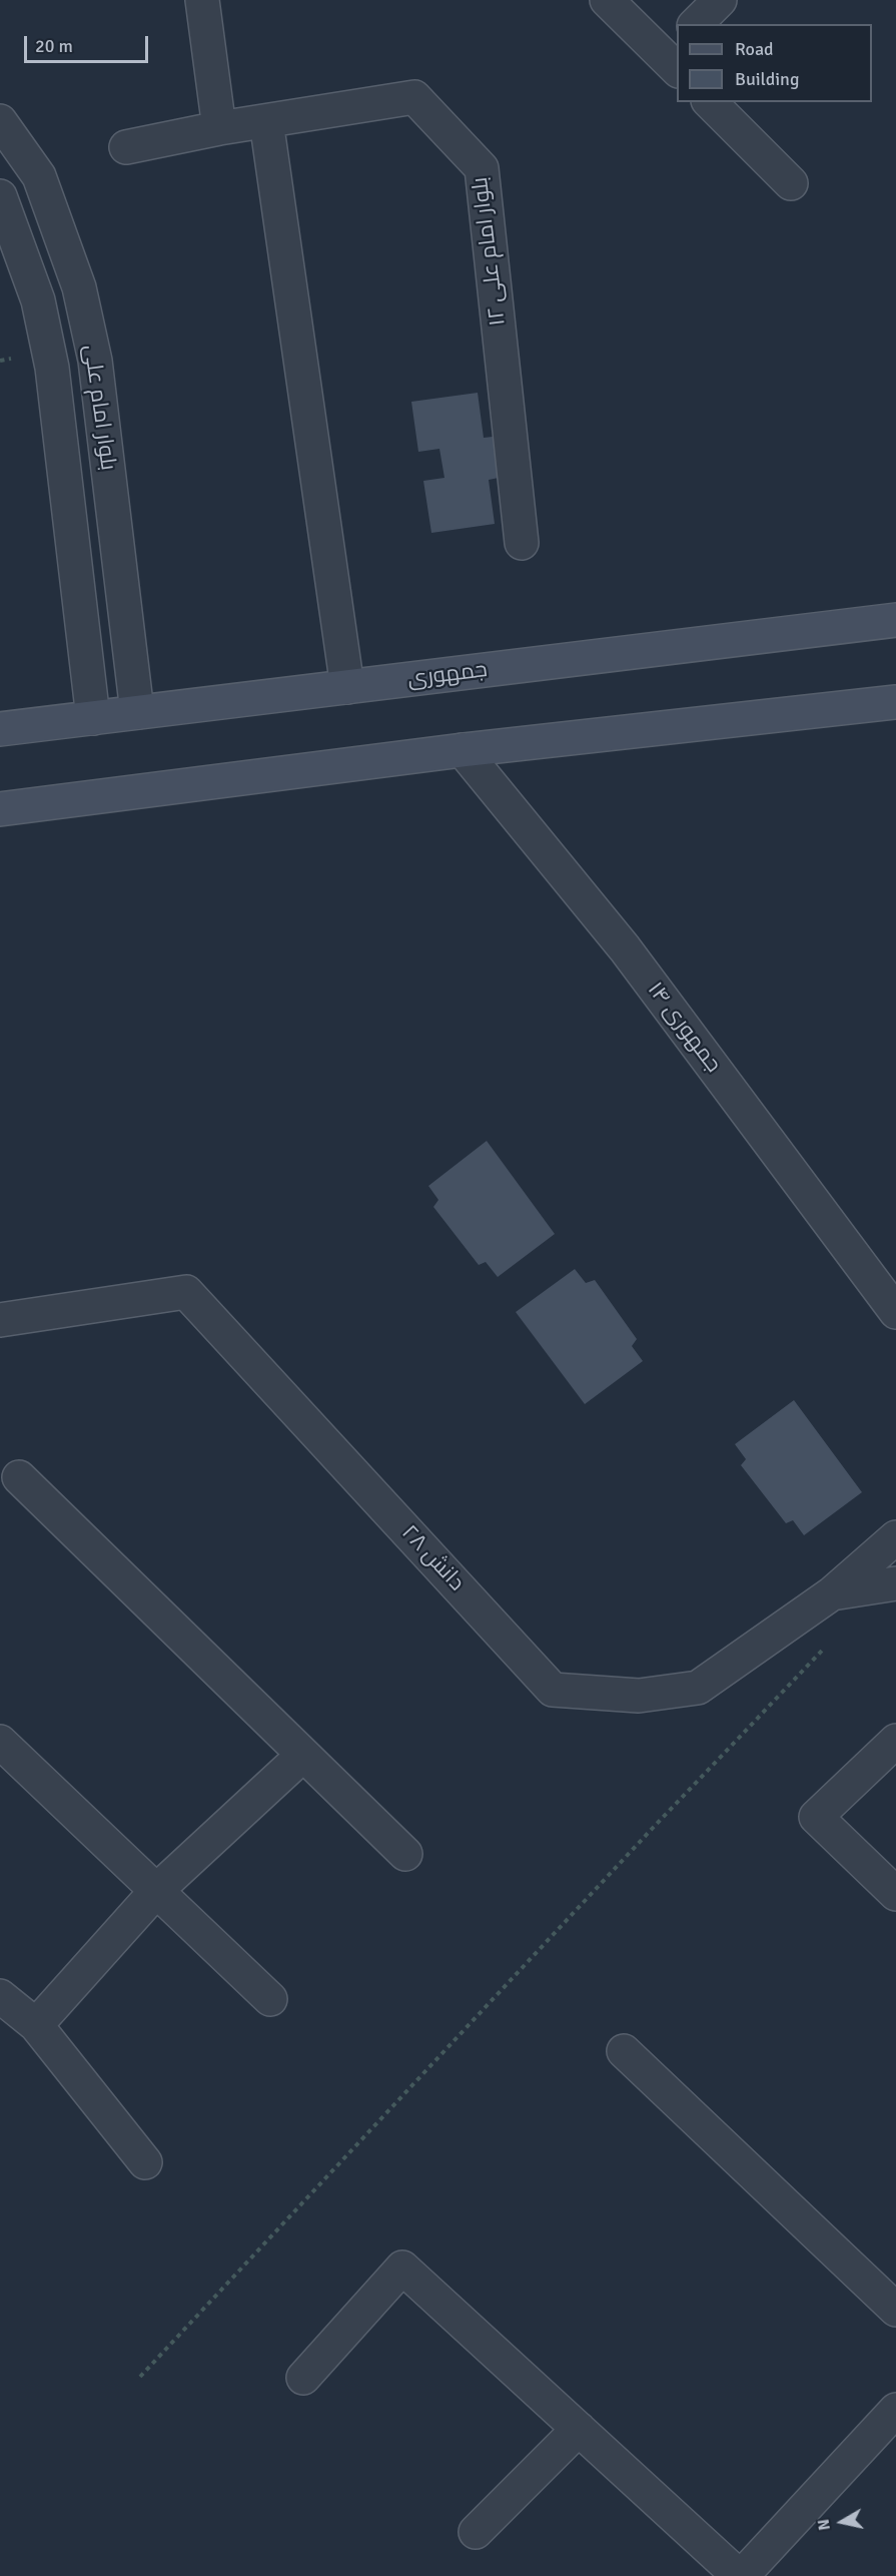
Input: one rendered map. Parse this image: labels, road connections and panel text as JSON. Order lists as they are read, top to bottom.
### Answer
{
  "streets": {
    "main road": ["جمهوری"],
    "street": [
      "بلوار امام علی ۱۲",
      "بلوار امام علی",
      "جمهوری ۱۴",
      "دانش ۲۸"
    ]
  },
  "crossings": [
    ["بلوار امام علی", "جمهوری"]
  ],
  "legend": ["Road", "Building"],
  "scale_bar": "20 m",
  "north": "left"
}
